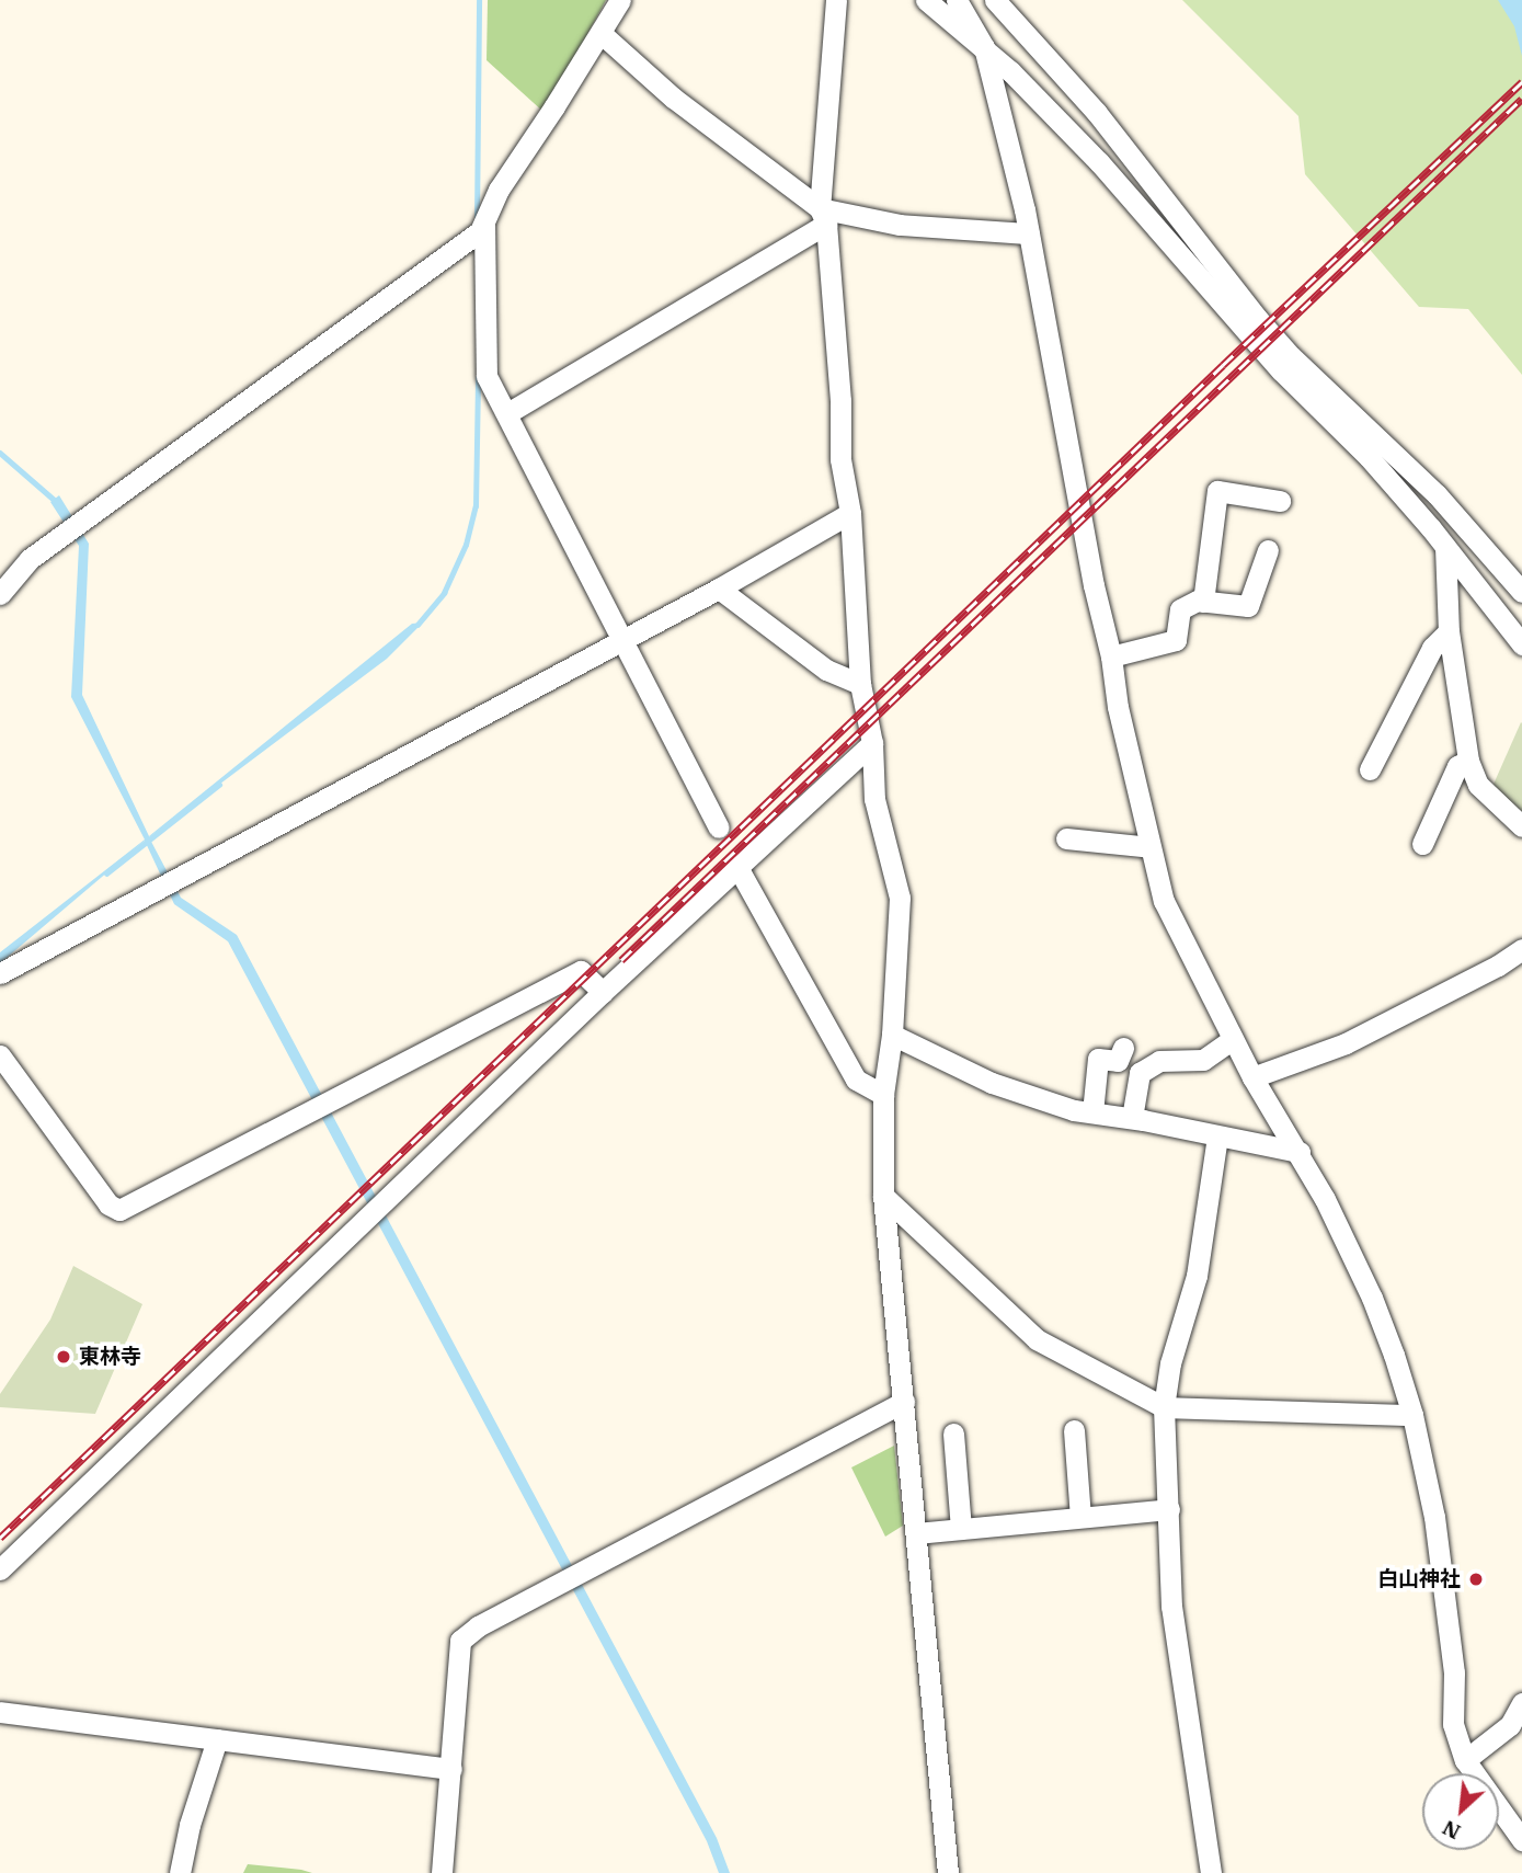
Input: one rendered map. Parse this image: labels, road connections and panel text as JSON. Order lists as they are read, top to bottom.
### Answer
{
  "places": ["東林寺", "白山神社"],
  "north": "bottom left"
}
